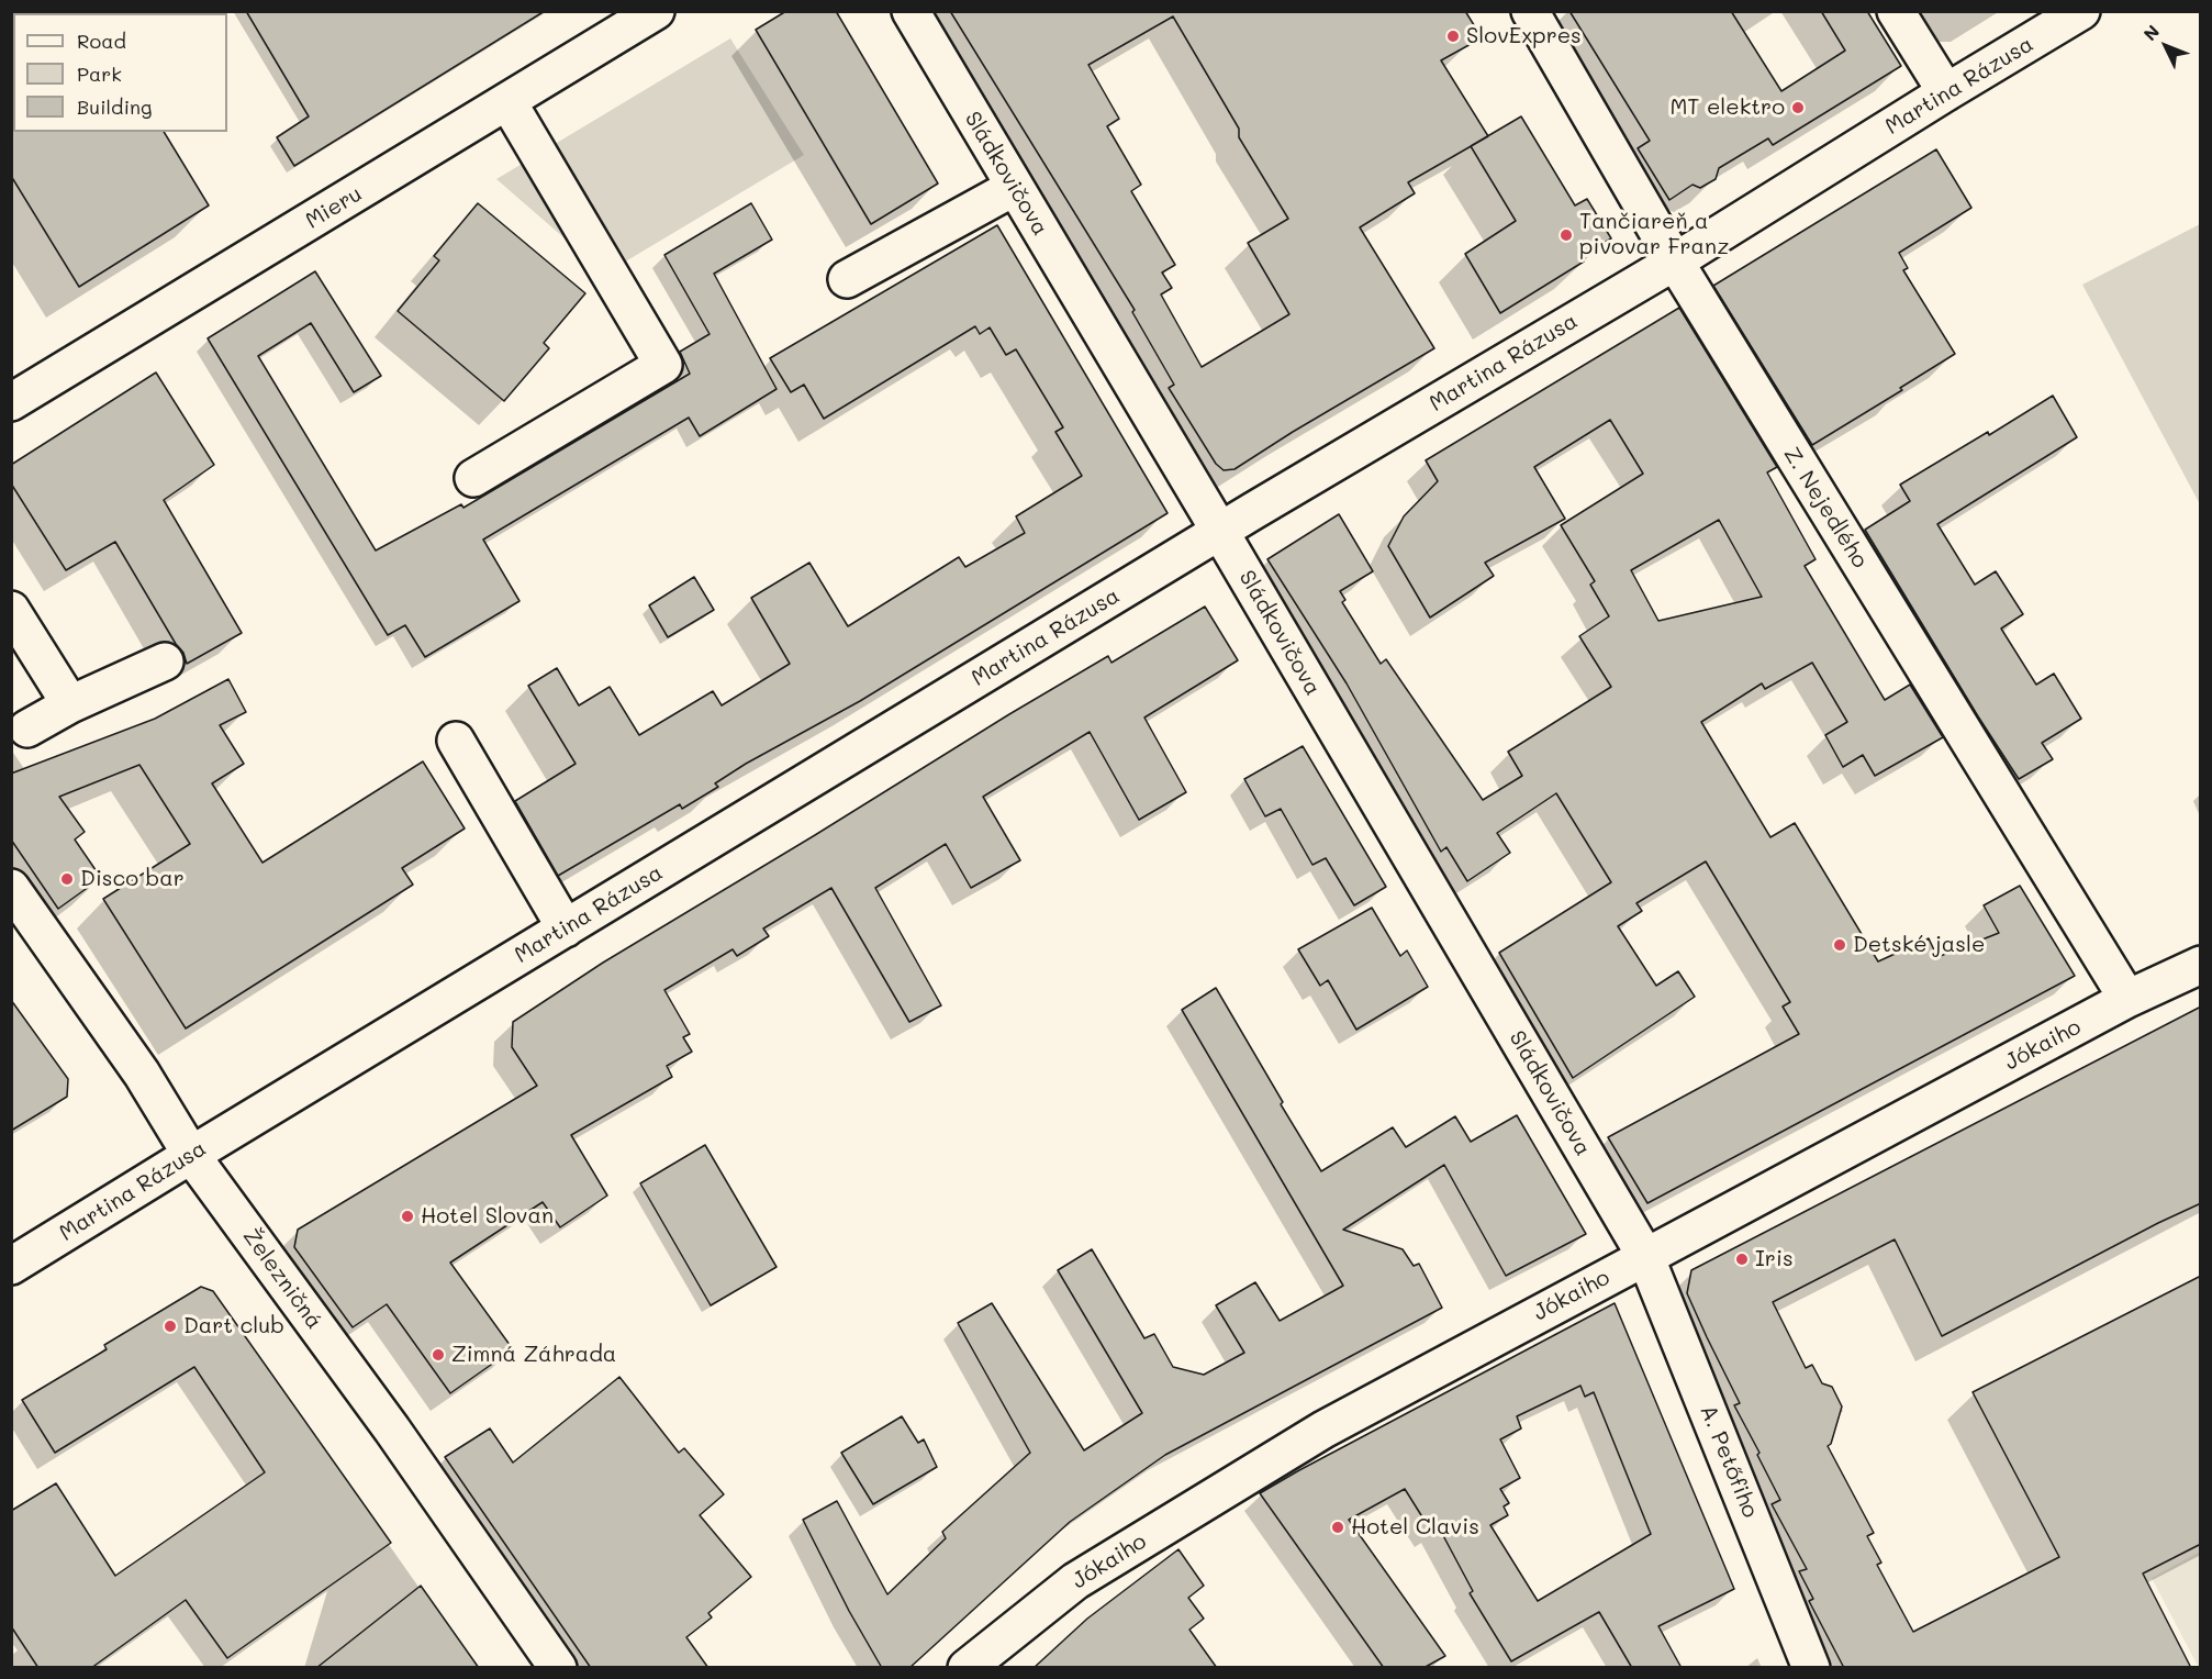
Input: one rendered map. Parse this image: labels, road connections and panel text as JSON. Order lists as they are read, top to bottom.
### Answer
{
  "streets": {
    "street": [
      "Martina Rázusa",
      "Sládkovičova",
      "Mieru",
      "Z. Nejedlého",
      "Jókaiho",
      "Železničná",
      "A. Petőfiho"
    ]
  },
  "crossings": [
    ["Martina Rázusa", "Sládkovičova"],
    ["Martina Rázusa", "Z. Nejedlého"],
    ["Martina Rázusa", "Železničná"],
    ["Sládkovičova", "Jókaiho"],
    ["Sládkovičova", "A. Petőfiho"],
    ["Z. Nejedlého", "Jókaiho"],
    ["Jókaiho", "A. Petőfiho"]
  ],
  "places": [
    "SlovExpres",
    "MT elektro",
    "Tančiareň a pivovar Franz",
    "Disco bar",
    "Detské jasle",
    "Hotel Slovan",
    "Iris",
    "Dart club",
    "Zimná Záhrada",
    "Hotel Clavis"
  ],
  "legend": ["Road", "Park", "Building"],
  "north": "top left"
}
